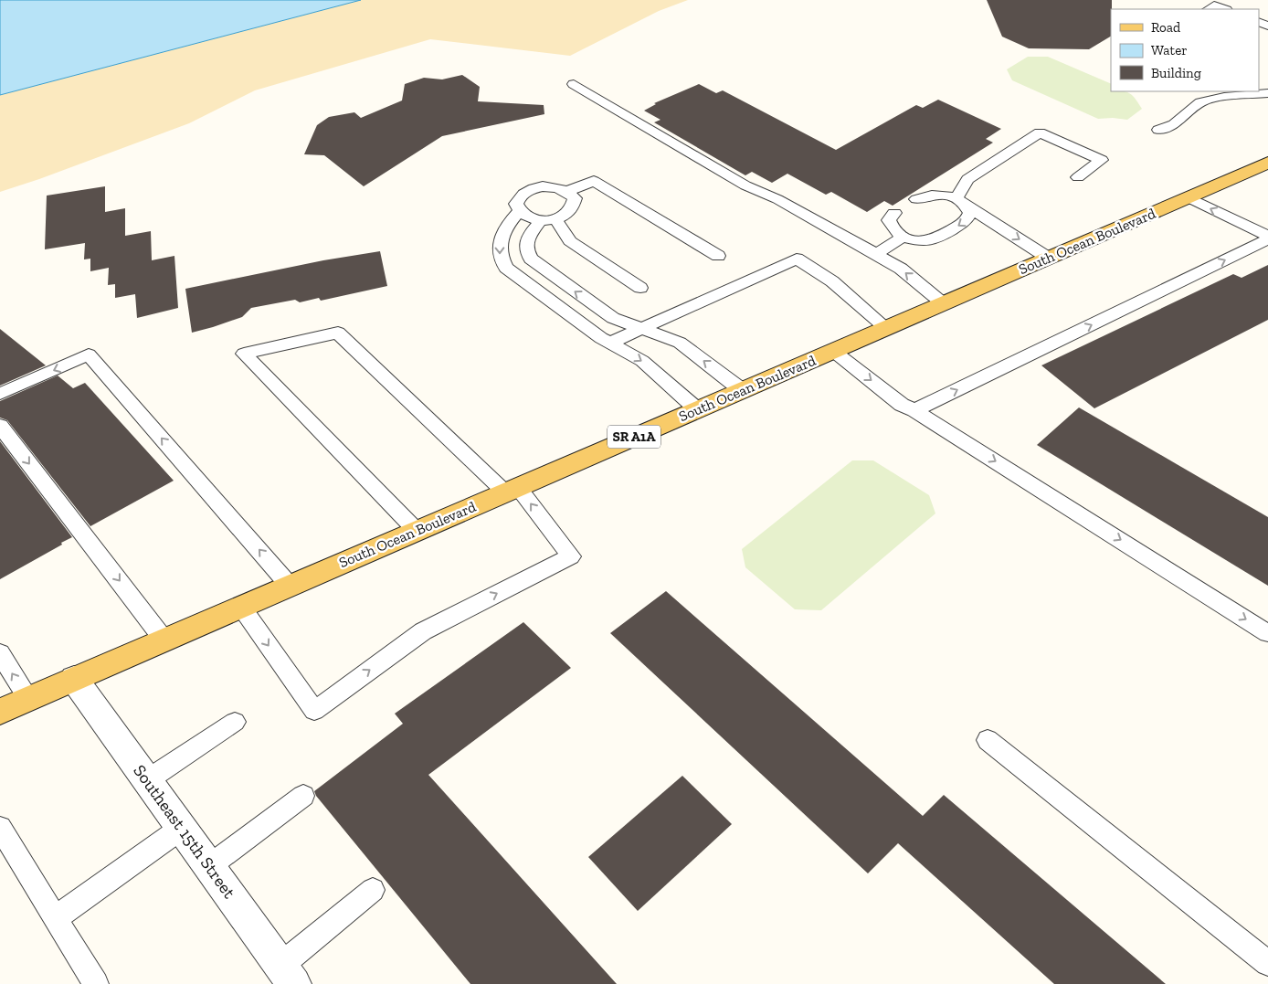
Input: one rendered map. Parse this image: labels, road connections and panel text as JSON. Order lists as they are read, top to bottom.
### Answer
{
  "streets": {
    "main road": ["South Ocean Boulevard", "SR A1A"],
    "street": ["Southeast 15th Street"]
  },
  "crossings": [
    ["South Ocean Boulevard", "Southeast 15th Street"]
  ],
  "legend": ["Road", "Water", "Building"]
}
